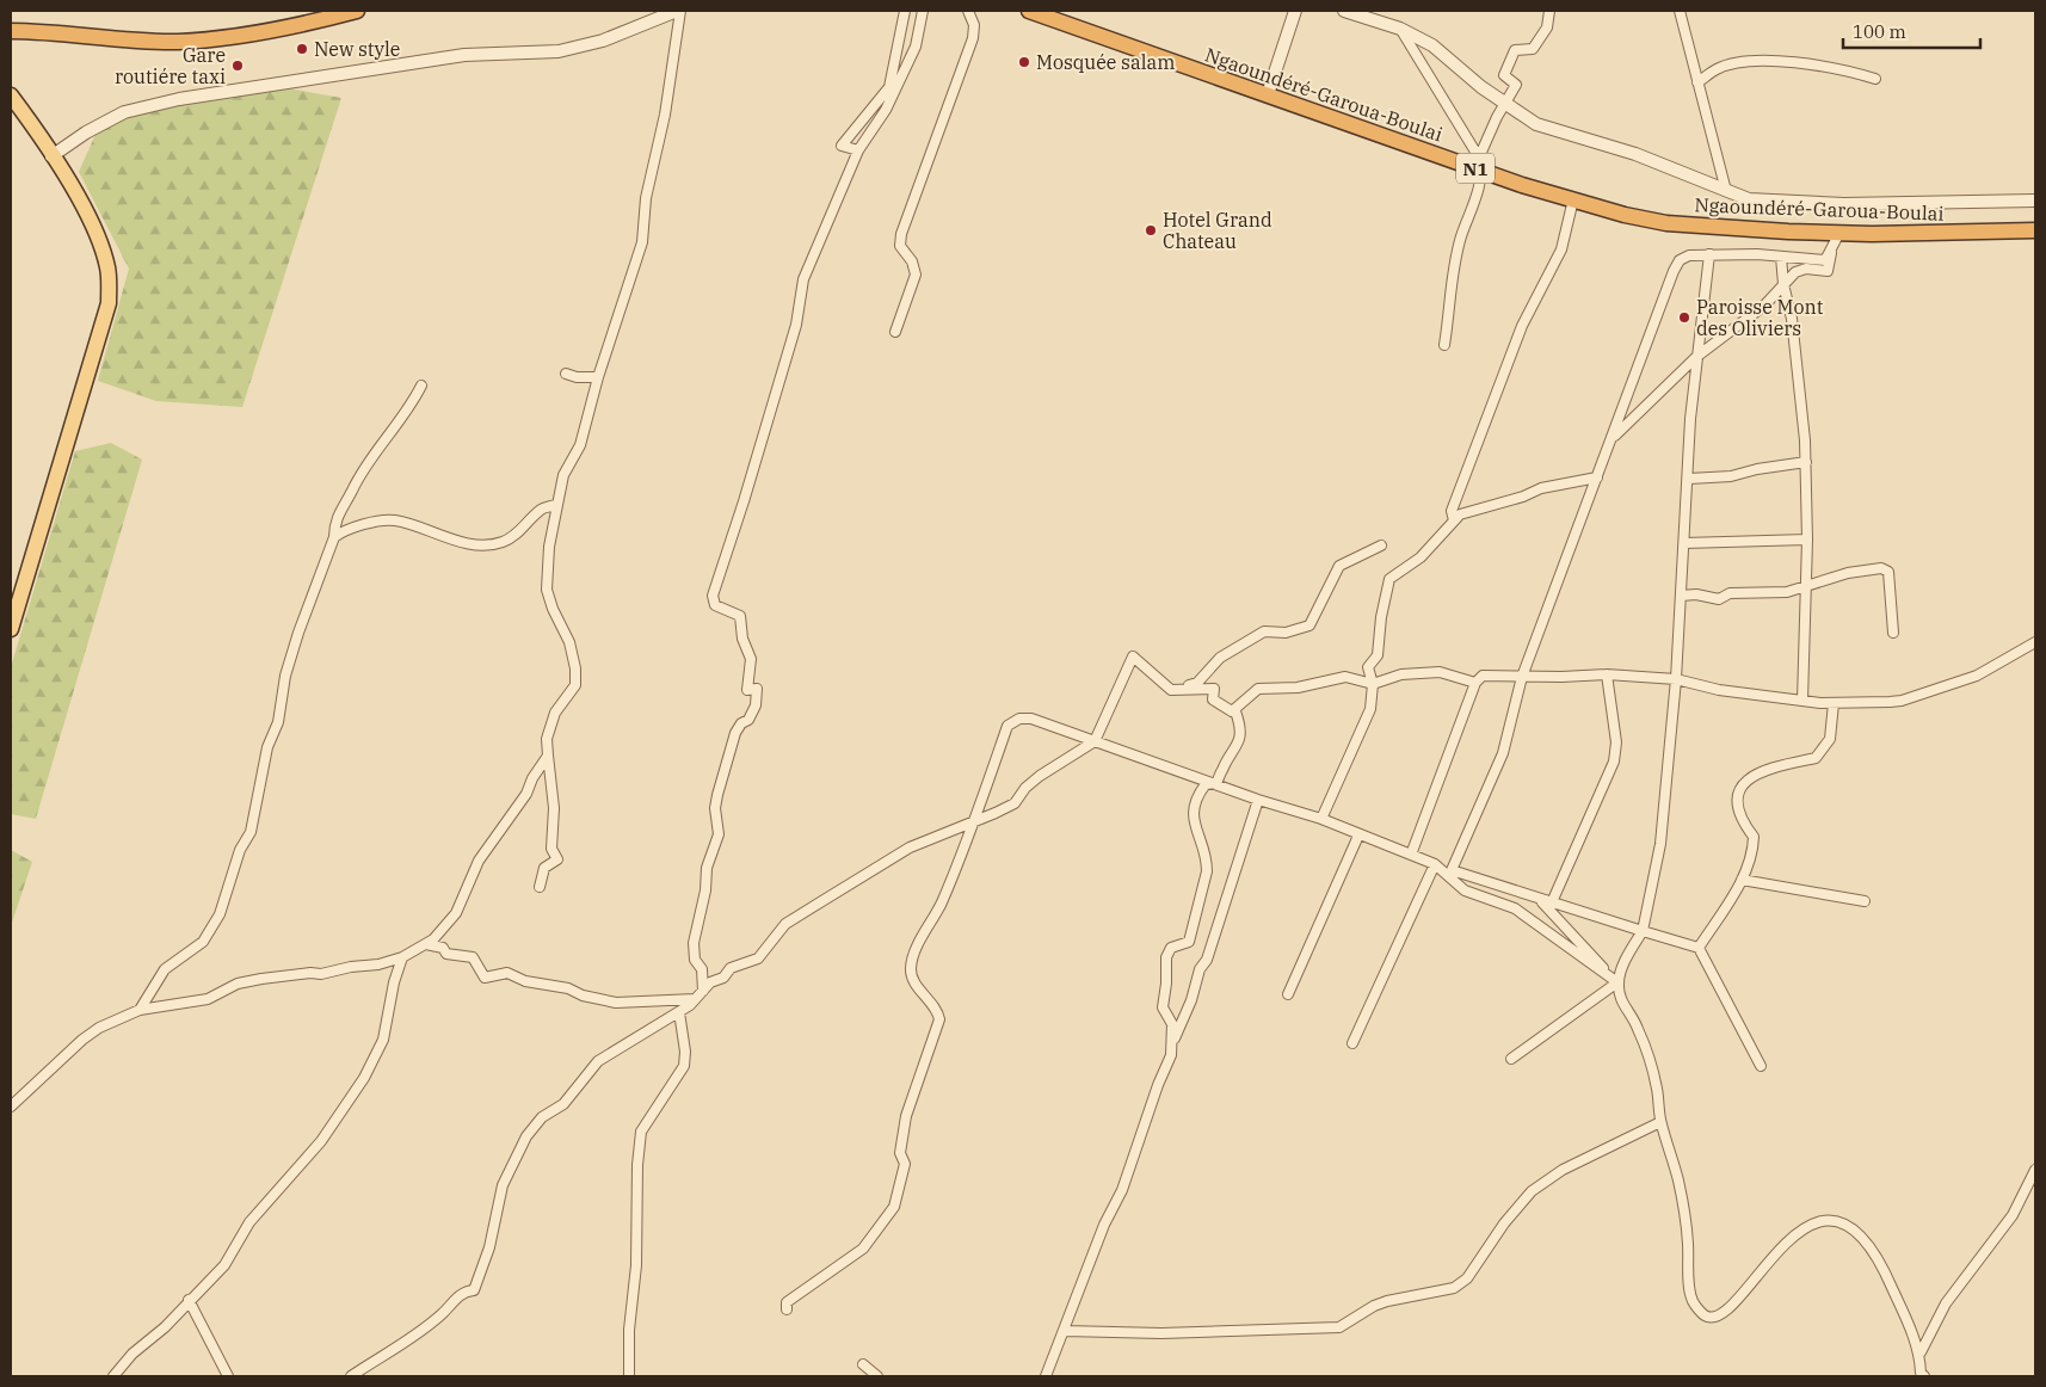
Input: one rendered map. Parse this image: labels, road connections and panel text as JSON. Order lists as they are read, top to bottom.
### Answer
{
  "streets": {
    "highway": ["Ngaoundéré-Garoua-Boulai", "N1"]
  },
  "places": [
    "New style",
    "Mosquée salam",
    "Gare routiére taxi",
    "Hotel Grand Chateau",
    "Paroisse Mont des Oliviers"
  ],
  "scale_bar": "100 m"
}
